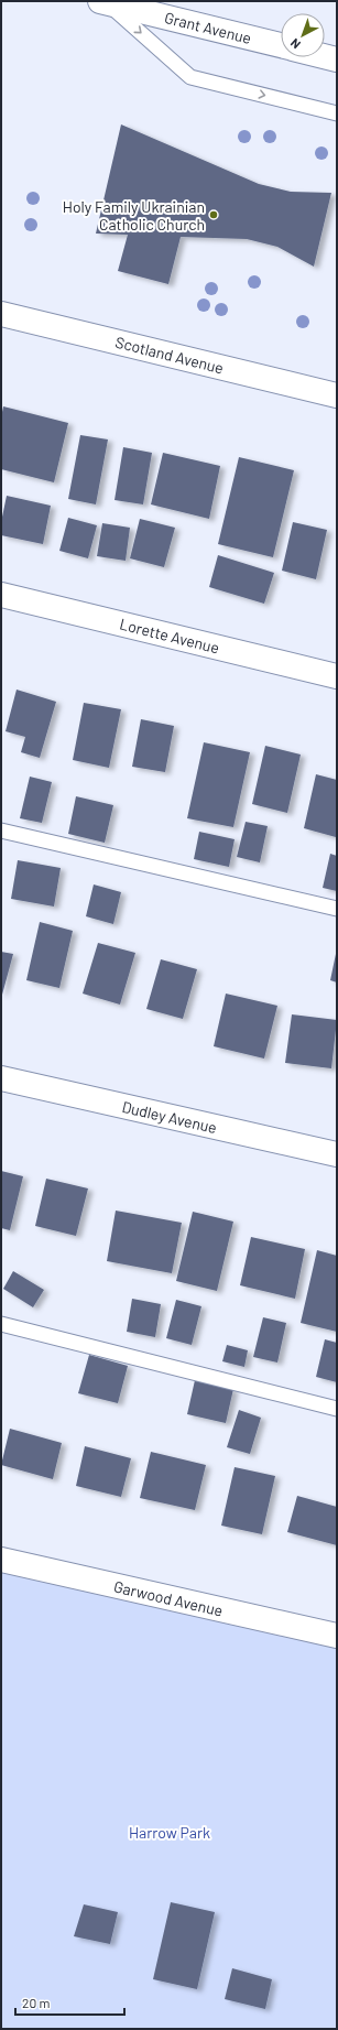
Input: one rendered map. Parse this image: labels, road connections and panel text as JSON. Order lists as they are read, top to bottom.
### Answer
{
  "streets": {
    "street": [
      "Grant Avenue",
      "Scotland Avenue",
      "Lorette Avenue",
      "Dudley Avenue",
      "Garwood Avenue"
    ]
  },
  "parks": ["Harrow Park"],
  "places": ["Holy Family Ukrainian Catholic Church"],
  "scale_bar": "20 m",
  "north": "bottom left"
}
